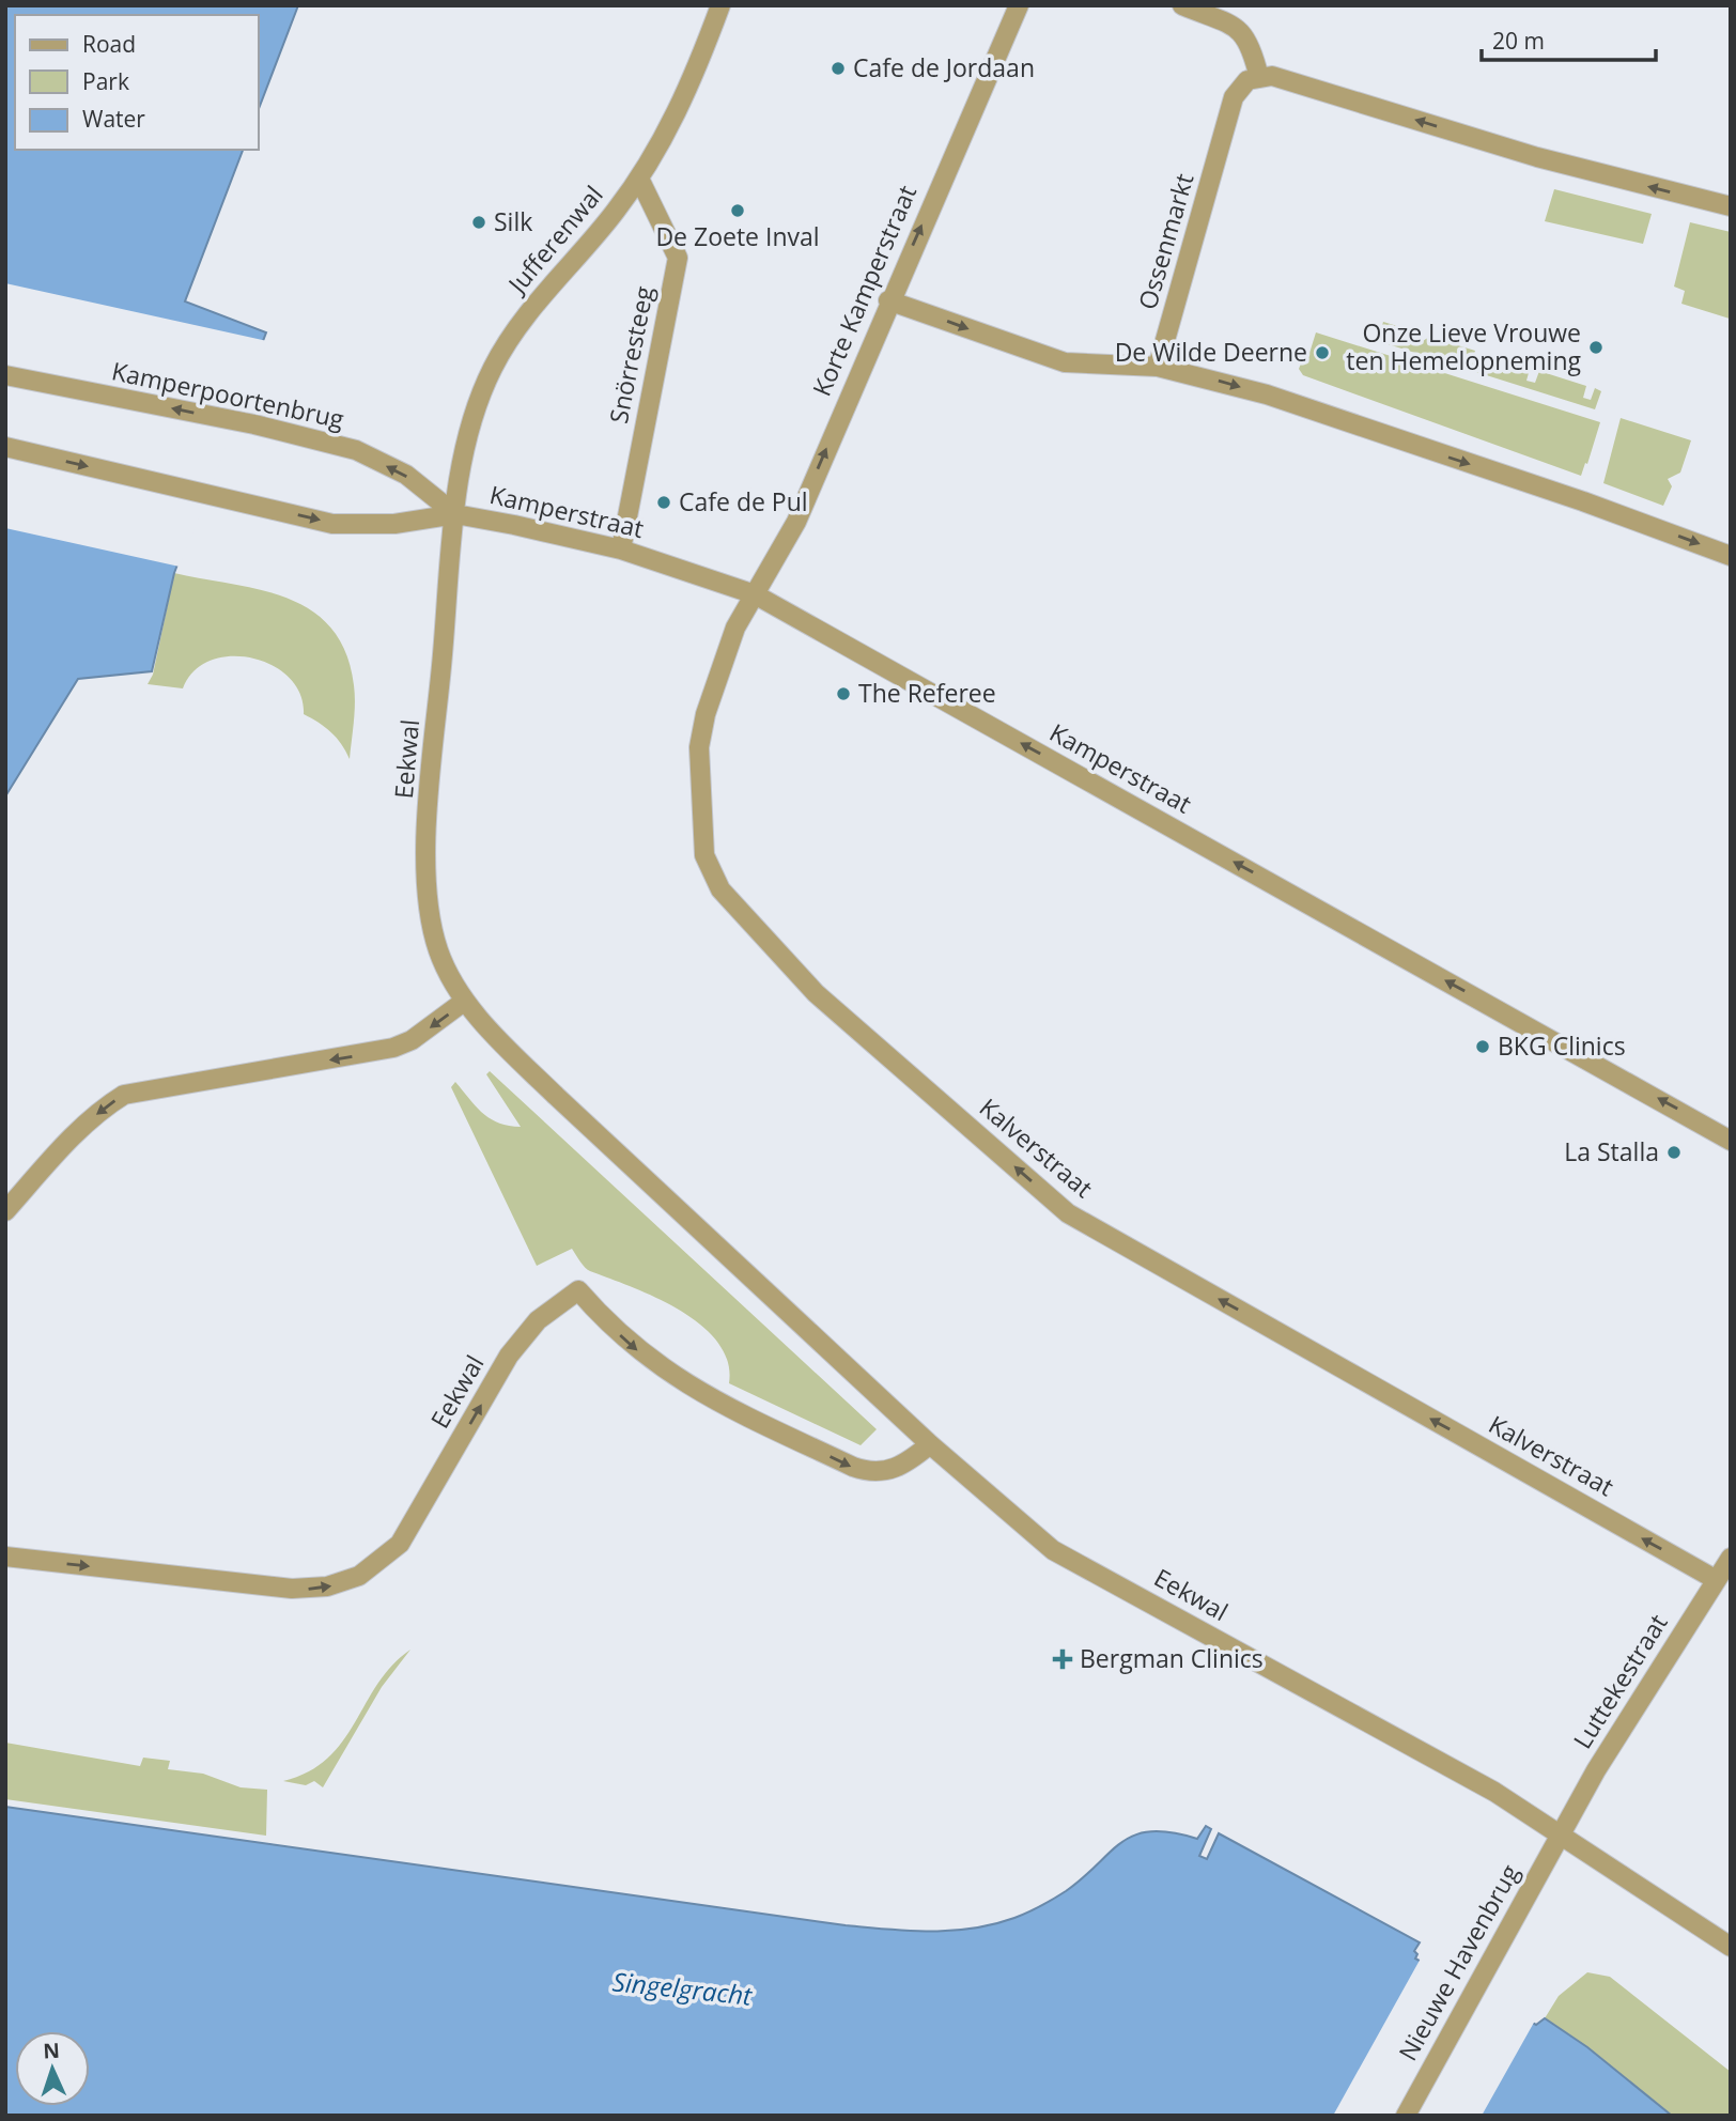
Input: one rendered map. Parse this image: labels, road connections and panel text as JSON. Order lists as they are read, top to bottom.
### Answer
{
  "streets": {
    "street": [
      "Jufferenwal",
      "Ossenmarkt",
      "Korte Kamperstraat",
      "Snörresteeg",
      "Kamperpoortenbrug",
      "Kamperstraat",
      "Eekwal",
      "Kalverstraat",
      "Luttekestraat",
      "Nieuwe Havenbrug"
    ]
  },
  "crossings": [
    ["Jufferenwal", "Snörresteeg"],
    ["Jufferenwal", "Kamperpoortenbrug"],
    ["Jufferenwal", "Kamperstraat"],
    ["Jufferenwal", "Eekwal"],
    ["Korte Kamperstraat", "Kamperstraat"],
    ["Korte Kamperstraat", "Kalverstraat"],
    ["Snörresteeg", "Kamperstraat"],
    ["Kamperpoortenbrug", "Kamperstraat"],
    ["Kamperpoortenbrug", "Eekwal"],
    ["Kamperstraat", "Eekwal"],
    ["Kamperstraat", "Kalverstraat"],
    ["Eekwal", "Luttekestraat"],
    ["Eekwal", "Nieuwe Havenbrug"],
    ["Kalverstraat", "Luttekestraat"],
    ["Luttekestraat", "Nieuwe Havenbrug"]
  ],
  "one_way": ["Korte Kamperstraat", "Kamperstraat", "Kalverstraat"],
  "water": ["Singelgracht"],
  "places": {
    "other": [
      "Cafe de Jordaan",
      "De Zoete Inval",
      "Silk",
      "Onze Lieve Vrouwe ten Hemelopneming",
      "De Wilde Deerne",
      "Cafe de Pul",
      "The Referee",
      "BKG Clinics",
      "La Stalla"
    ],
    "health": ["Bergman Clinics"]
  },
  "legend": ["Road", "Park", "Water"],
  "scale_bar": "20 m",
  "north": "top"
}
